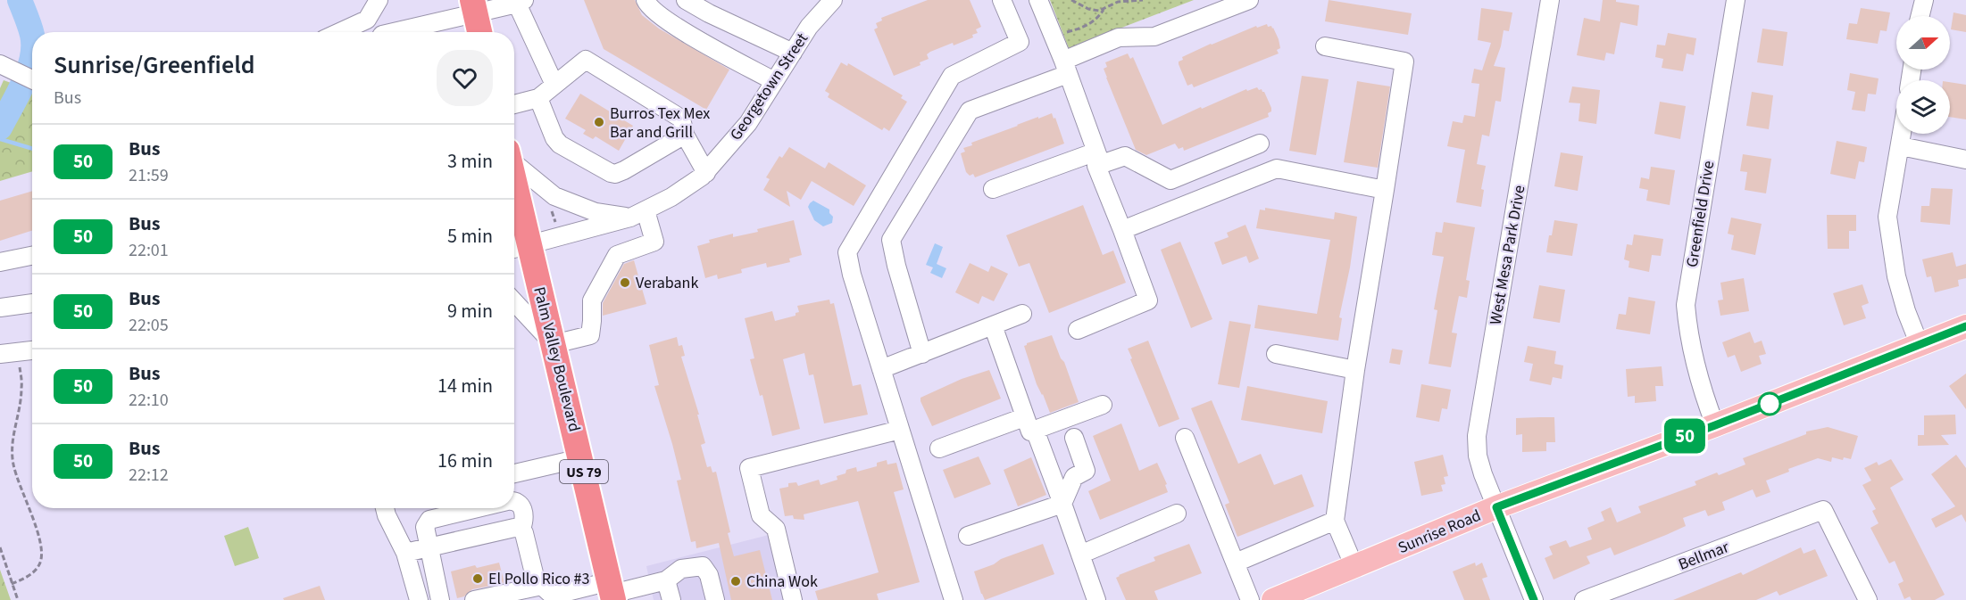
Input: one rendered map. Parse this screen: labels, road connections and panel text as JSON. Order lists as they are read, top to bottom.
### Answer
{
  "streets": {
    "highway": ["Palm Valley Boulevard", "US 79"],
    "main road": ["Sunrise Road"],
    "street": [
      "Georgetown Street",
      "Greenfield Drive",
      "West Mesa Park Drive",
      "Bellmar"
    ]
  },
  "crossings": [
    ["Georgetown Street", "Palm Valley Boulevard"],
    ["Greenfield Drive", "Sunrise Road"],
    ["West Mesa Park Drive", "Sunrise Road"]
  ],
  "places": [
    "Burros Tex Mex Bar and Grill",
    "Verabank",
    "El Pollo Rico #3",
    "China Wok"
  ],
  "lines": ["bus line 50"],
  "north": "right",
  "page": {
    "on_map": "50",
    "heading": ["Sunrise/Greenfield", "Bus"],
    "list": [
      {
        "mark": "50",
        "name": "Bus",
        "note": "21:59",
        "value": "3 min"
      },
      {
        "mark": "50",
        "name": "Bus",
        "note": "22:01",
        "value": "5 min"
      },
      {
        "mark": "50",
        "name": "Bus",
        "note": "22:05",
        "value": "9 min"
      },
      {
        "mark": "50",
        "name": "Bus",
        "note": "22:10",
        "value": "14 min"
      },
      {
        "mark": "50",
        "name": "Bus",
        "note": "22:12",
        "value": "16 min"
      }
    ]
  }
}
